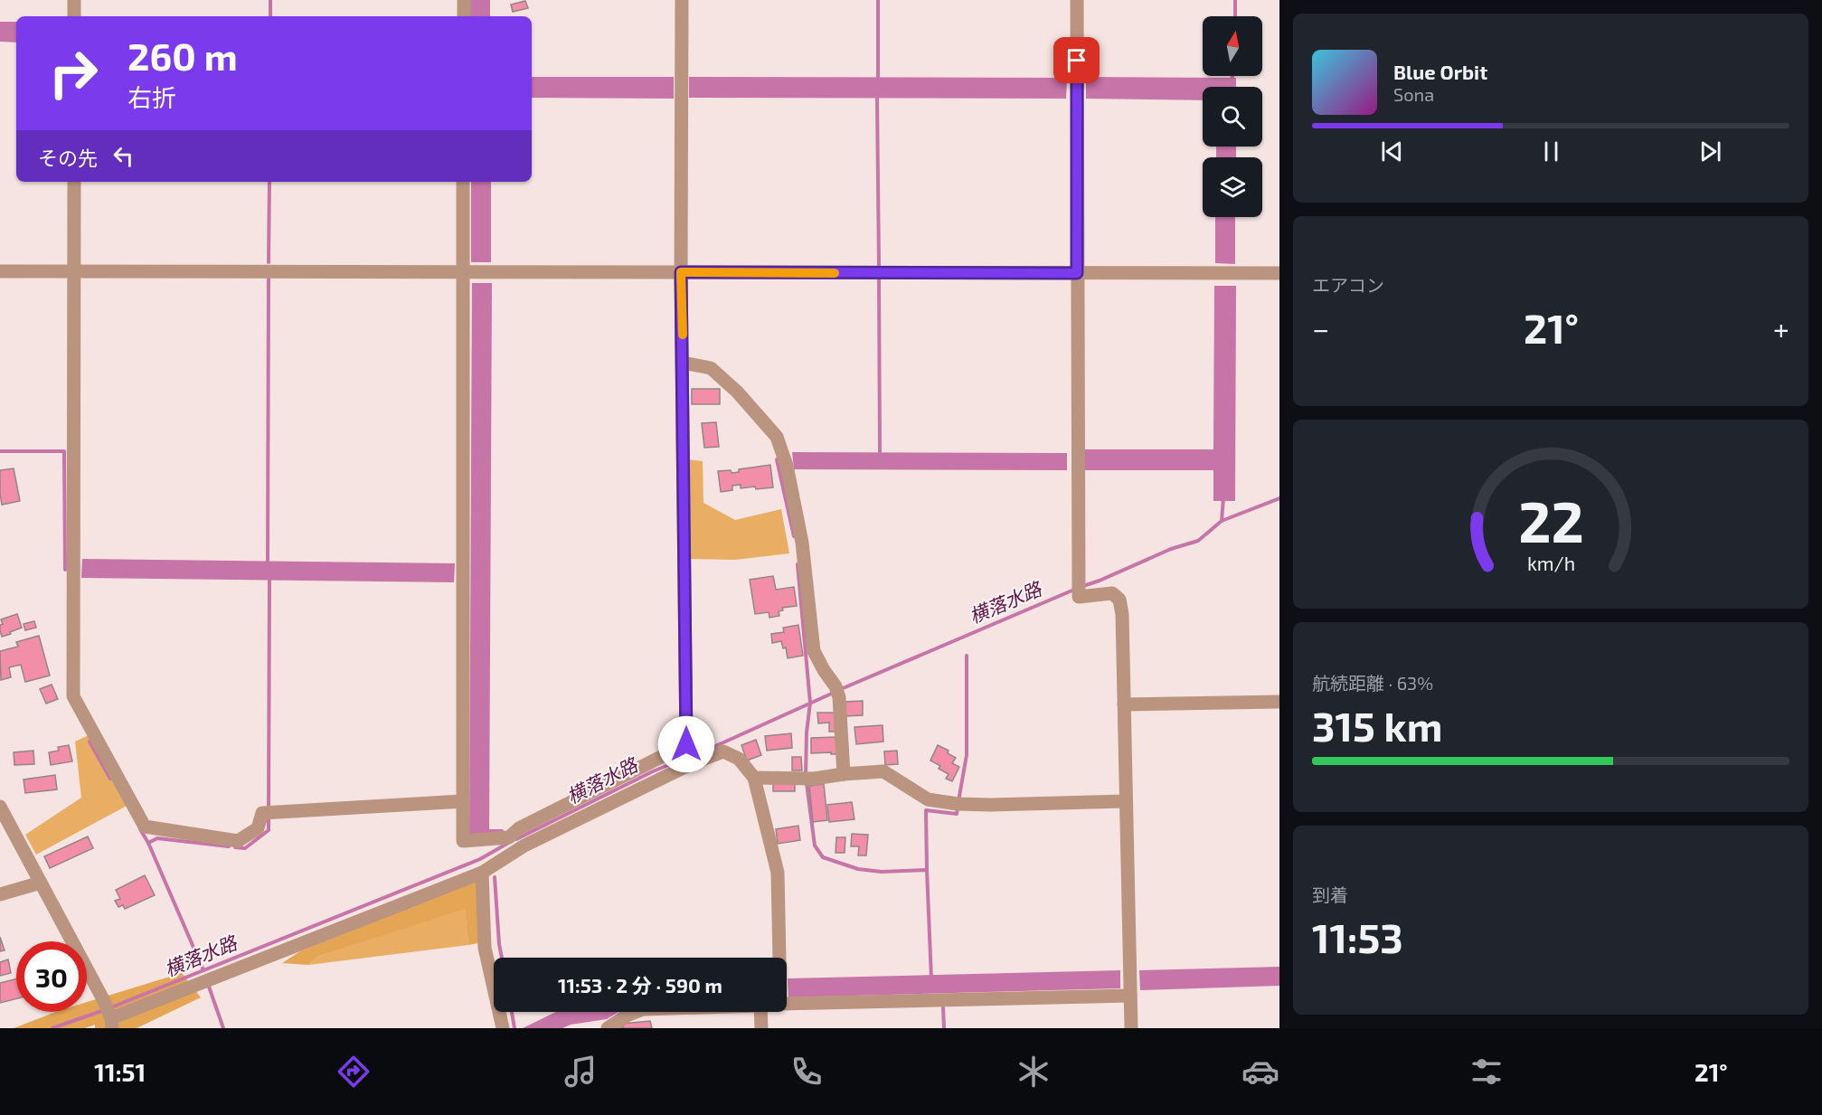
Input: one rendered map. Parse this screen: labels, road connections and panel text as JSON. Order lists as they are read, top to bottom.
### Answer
{
  "water": ["横落水路"],
  "north": "top",
  "page": {
    "turn": ["260 m", "右折"],
    "song": ["Blue Orbit", "Sona"],
    "then": "その先",
    "tile": [
      "エアコン",
      ["航続距離 · 63%", "315 km"],
      ["到着", "11:53"]
    ],
    "heat": ["−", "21°", "+"],
    "limit": "30",
    "trip": "11:53 · 2 分 · 590 m",
    "tabs": ["11:51", "21°"],
    "gauge": ["22", "km/h"]
  }
}
